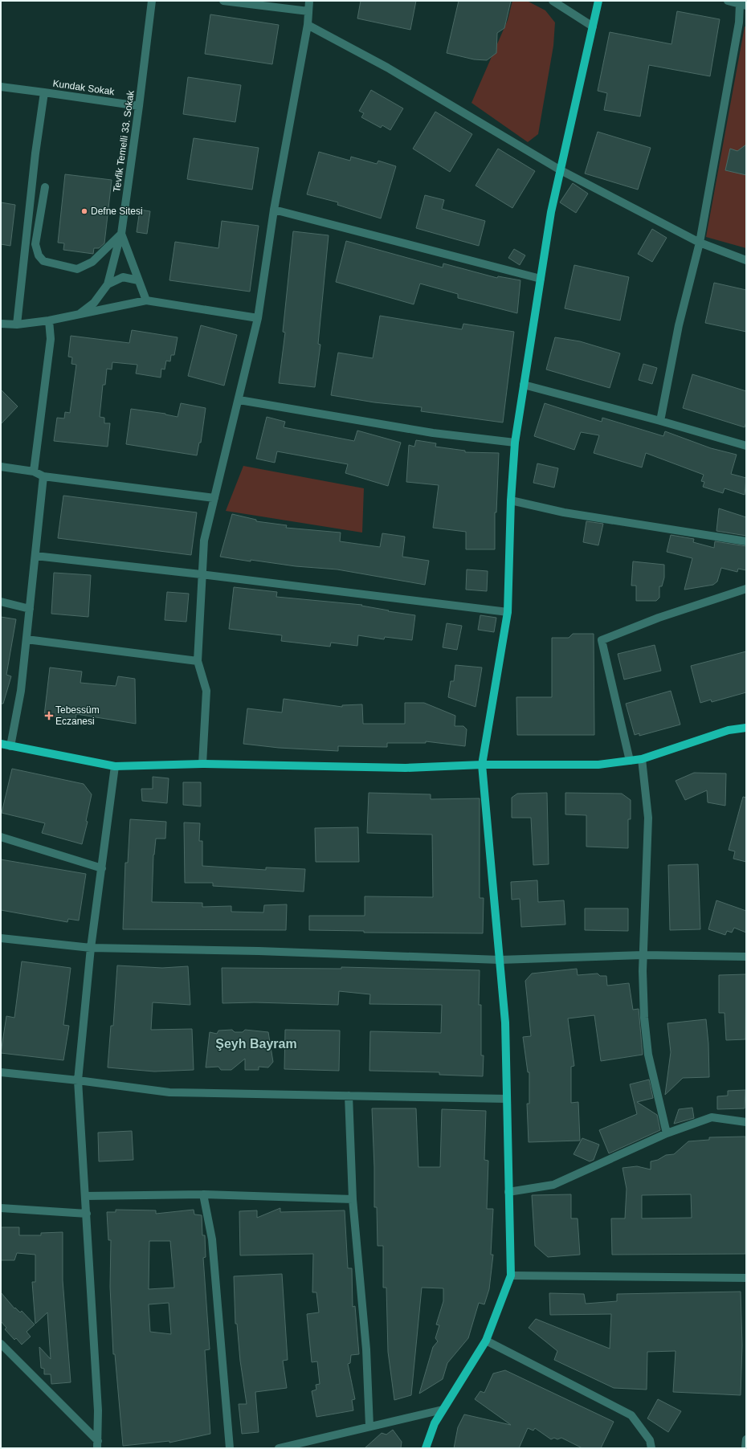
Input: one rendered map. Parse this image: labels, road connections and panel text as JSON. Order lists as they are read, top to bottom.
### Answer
{
  "streets": {
    "street": ["Kundak Sokak", "Tevfik Temelli 33. Sokak"]
  },
  "crossings": [
    ["Kundak Sokak", "Tevfik Temelli 33. Sokak"]
  ],
  "districts": ["Şeyh Bayram"],
  "places": {
    "other": ["Defne Sitesi"],
    "health": ["Tebessüm Eczanesi"]
  }
}
